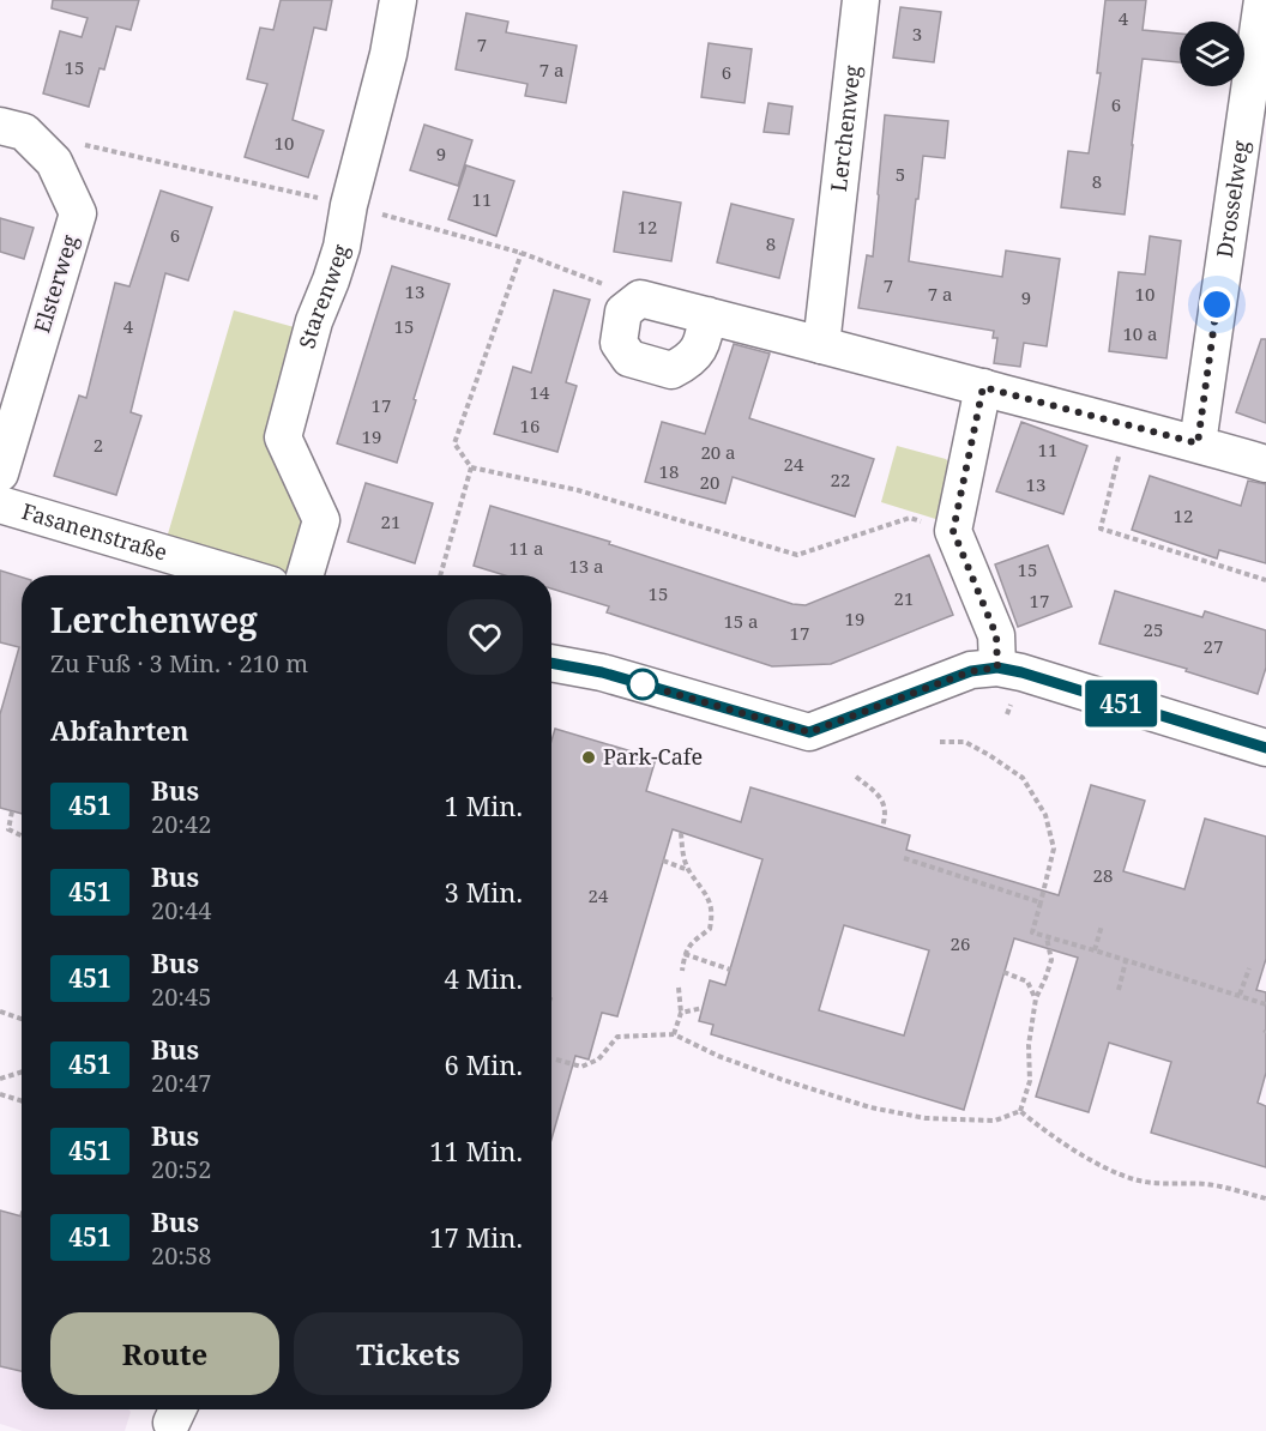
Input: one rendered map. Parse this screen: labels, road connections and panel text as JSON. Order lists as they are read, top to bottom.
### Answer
{
  "streets": {
    "street": [
      "Lerchenweg",
      "Drosselweg",
      "Elsterweg",
      "Starenweg",
      "Fasanenstraße"
    ]
  },
  "places": ["Park-Cafe"],
  "lines": ["bus line 451"],
  "house_numbers": [
    "4",
    "3",
    "7",
    "15",
    "7 a",
    "6",
    "6",
    "10",
    "9",
    "5",
    "8",
    "11",
    "12",
    "6",
    "8",
    "7",
    "13",
    "7 a",
    "10",
    "9",
    "4",
    "15",
    "10 a",
    "14",
    "17",
    "16",
    "19",
    "2",
    "11",
    "20 a",
    "24",
    "18",
    "22",
    "20",
    "13",
    "12",
    "21",
    "11 a",
    "13 a",
    "15",
    "15",
    "21",
    "17",
    "19",
    "15 a",
    "25",
    "17",
    "27",
    "28",
    "24",
    "26"
  ],
  "page": {
    "on_map": "451",
    "heading": [
      ["Lerchenweg", "Zu Fuß · 3 Min. · 210 m"],
      "Abfahrten"
    ],
    "list": [
      {
        "mark": "451",
        "name": "Bus",
        "note": "20:42",
        "value": "1 Min."
      },
      {
        "mark": "451",
        "name": "Bus",
        "note": "20:44",
        "value": "3 Min."
      },
      {
        "mark": "451",
        "name": "Bus",
        "note": "20:45",
        "value": "4 Min."
      },
      {
        "mark": "451",
        "name": "Bus",
        "note": "20:47",
        "value": "6 Min."
      },
      {
        "mark": "451",
        "name": "Bus",
        "note": "20:52",
        "value": "11 Min."
      },
      {
        "mark": "451",
        "name": "Bus",
        "note": "20:58",
        "value": "17 Min."
      }
    ],
    "buttons": ["Route", "Tickets"]
  }
}
